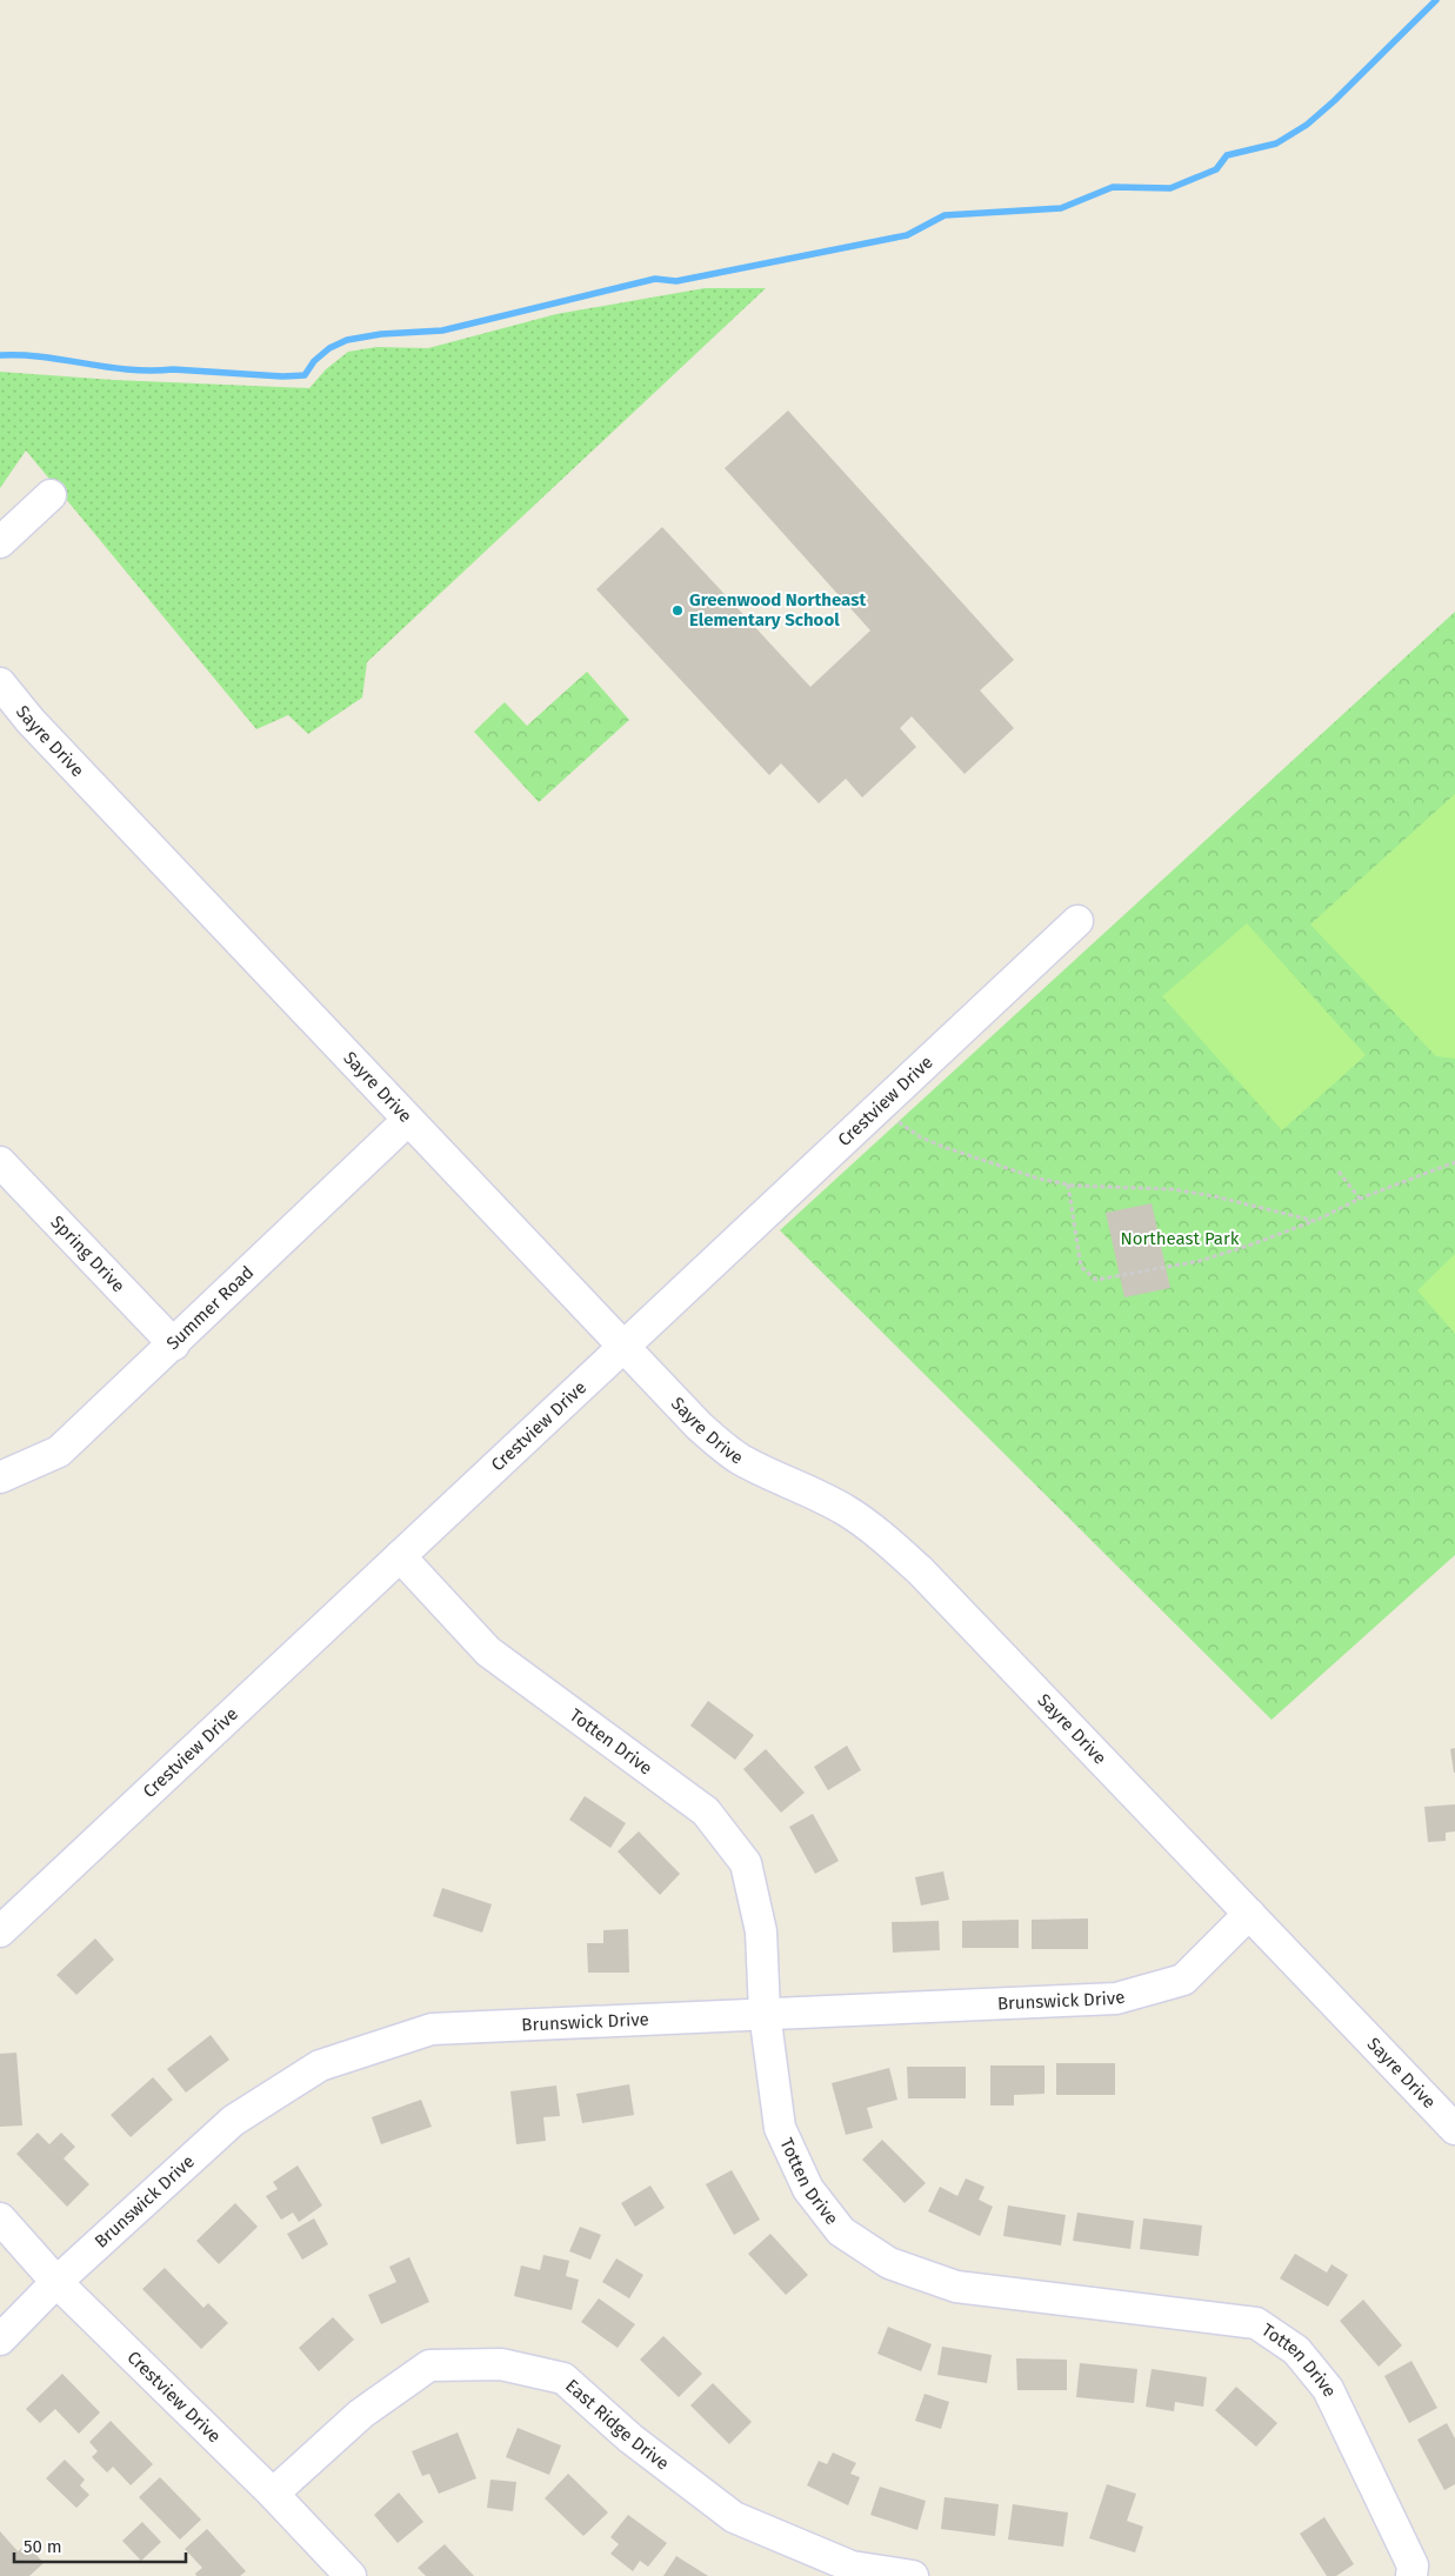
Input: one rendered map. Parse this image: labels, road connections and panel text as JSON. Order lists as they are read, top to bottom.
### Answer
{
  "streets": {
    "street": [
      "Sayre Drive",
      "Crestview Drive",
      "Spring Drive",
      "Summer Road",
      "Totten Drive",
      "Brunswick Drive",
      "East Ridge Drive"
    ]
  },
  "crossings": [
    ["Sayre Drive", "Crestview Drive"],
    ["Sayre Drive", "Summer Road"],
    ["Sayre Drive", "Brunswick Drive"],
    ["Crestview Drive", "Totten Drive"],
    ["Crestview Drive", "Brunswick Drive"],
    ["Crestview Drive", "East Ridge Drive"],
    ["Spring Drive", "Summer Road"],
    ["Totten Drive", "Brunswick Drive"]
  ],
  "parks": ["Northeast Park"],
  "places": ["Greenwood Northeast Elementary School"],
  "scale_bar": "50 m"
}
